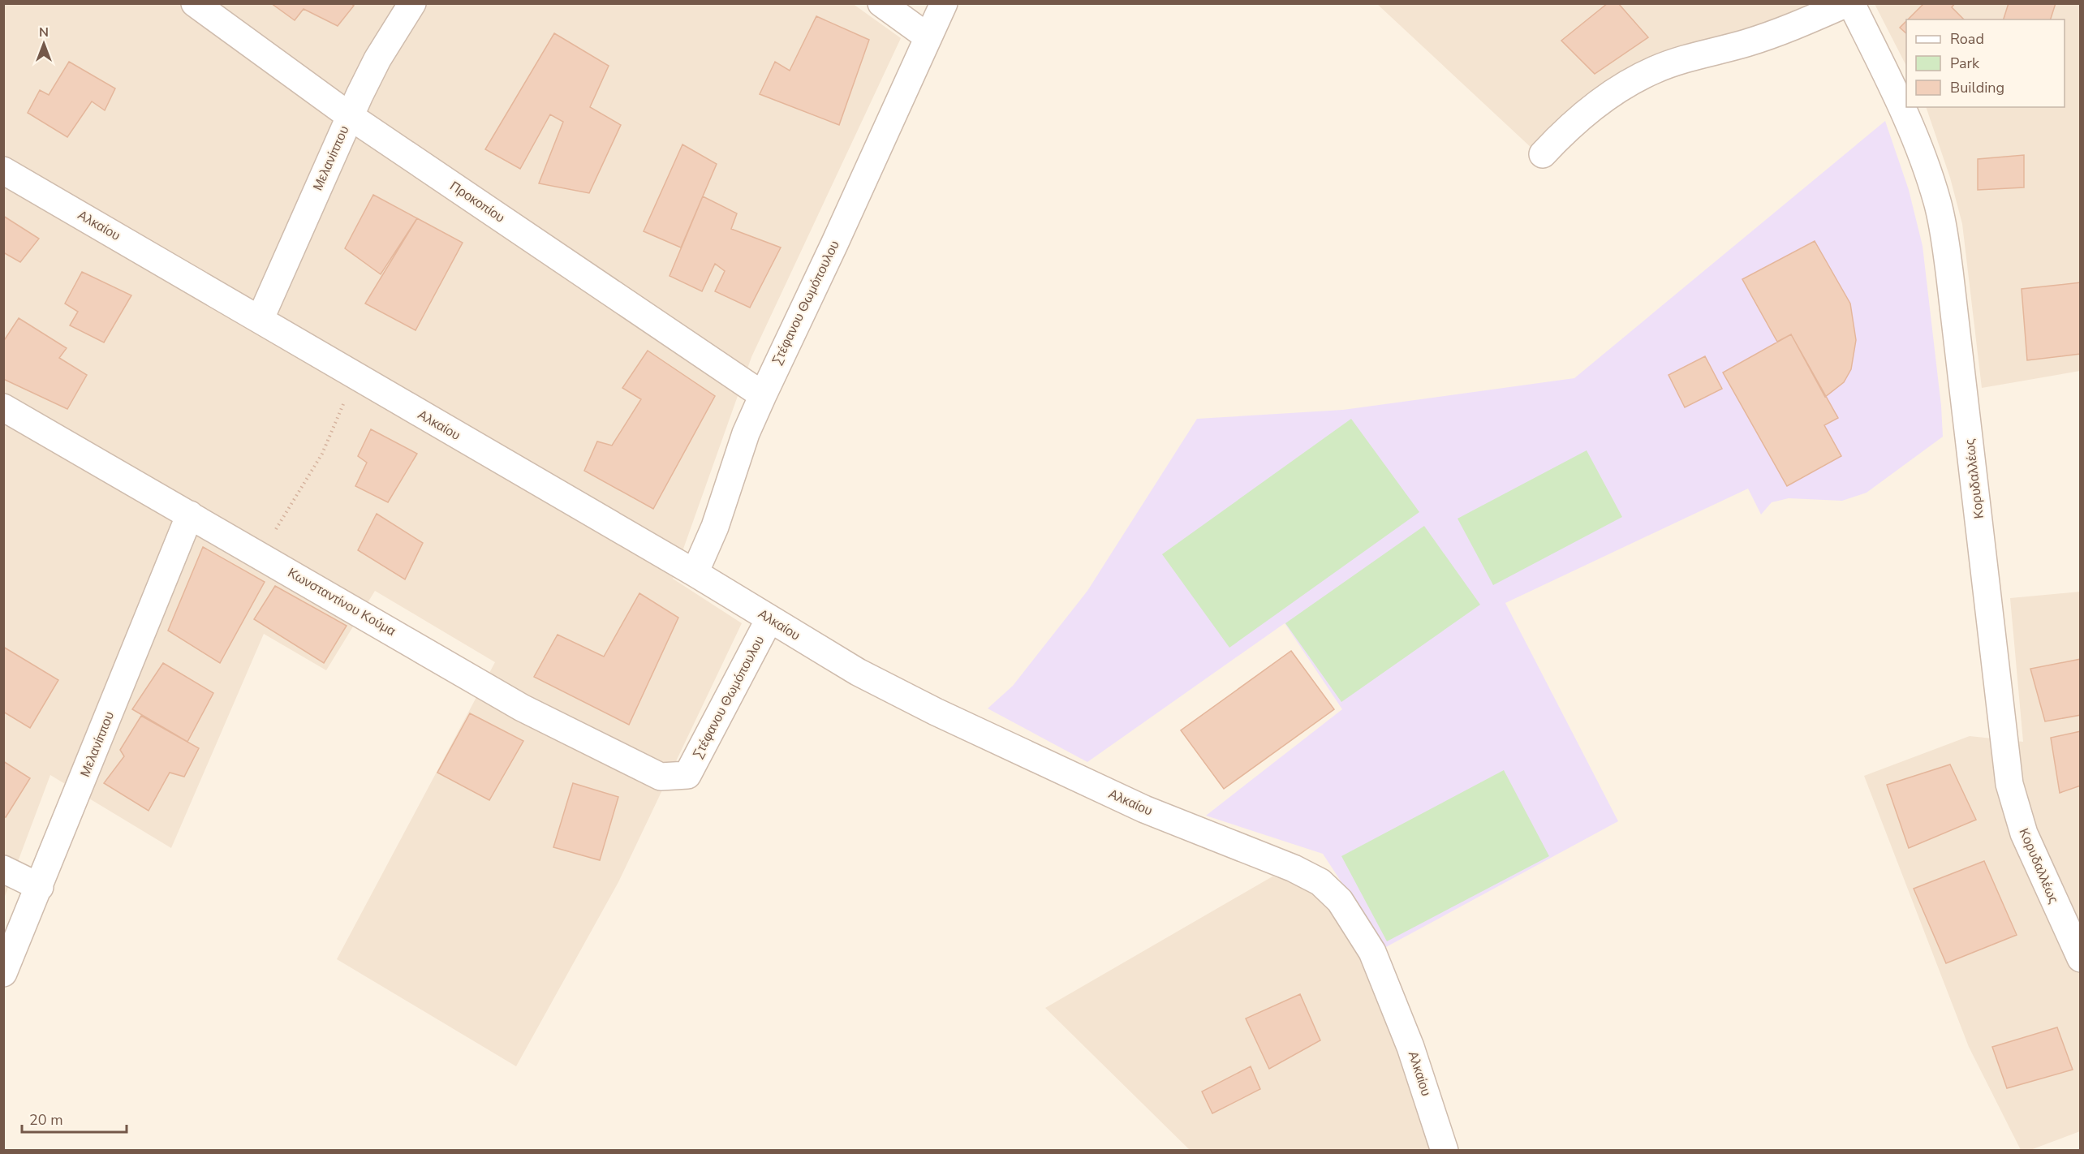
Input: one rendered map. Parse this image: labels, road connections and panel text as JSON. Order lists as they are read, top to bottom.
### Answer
{
  "streets": {
    "street": [
      "Μελανίππου",
      "Προκοπίου",
      "Αλκαίου",
      "Στέφανου Θωμόπουλου",
      "Κορυδαλλέως",
      "Κωνσταντίνου Κούμα"
    ]
  },
  "crossings": [
    ["Μελανίππου", "Προκοπίου"],
    ["Μελανίππου", "Αλκαίου"],
    ["Μελανίππου", "Κωνσταντίνου Κούμα"],
    ["Προκοπίου", "Στέφανου Θωμόπουλου"],
    ["Αλκαίου", "Στέφανου Θωμόπουλου"],
    ["Στέφανου Θωμόπουλου", "Κωνσταντίνου Κούμα"]
  ],
  "legend": ["Road", "Park", "Building"],
  "scale_bar": "20 m",
  "north": "top"
}
